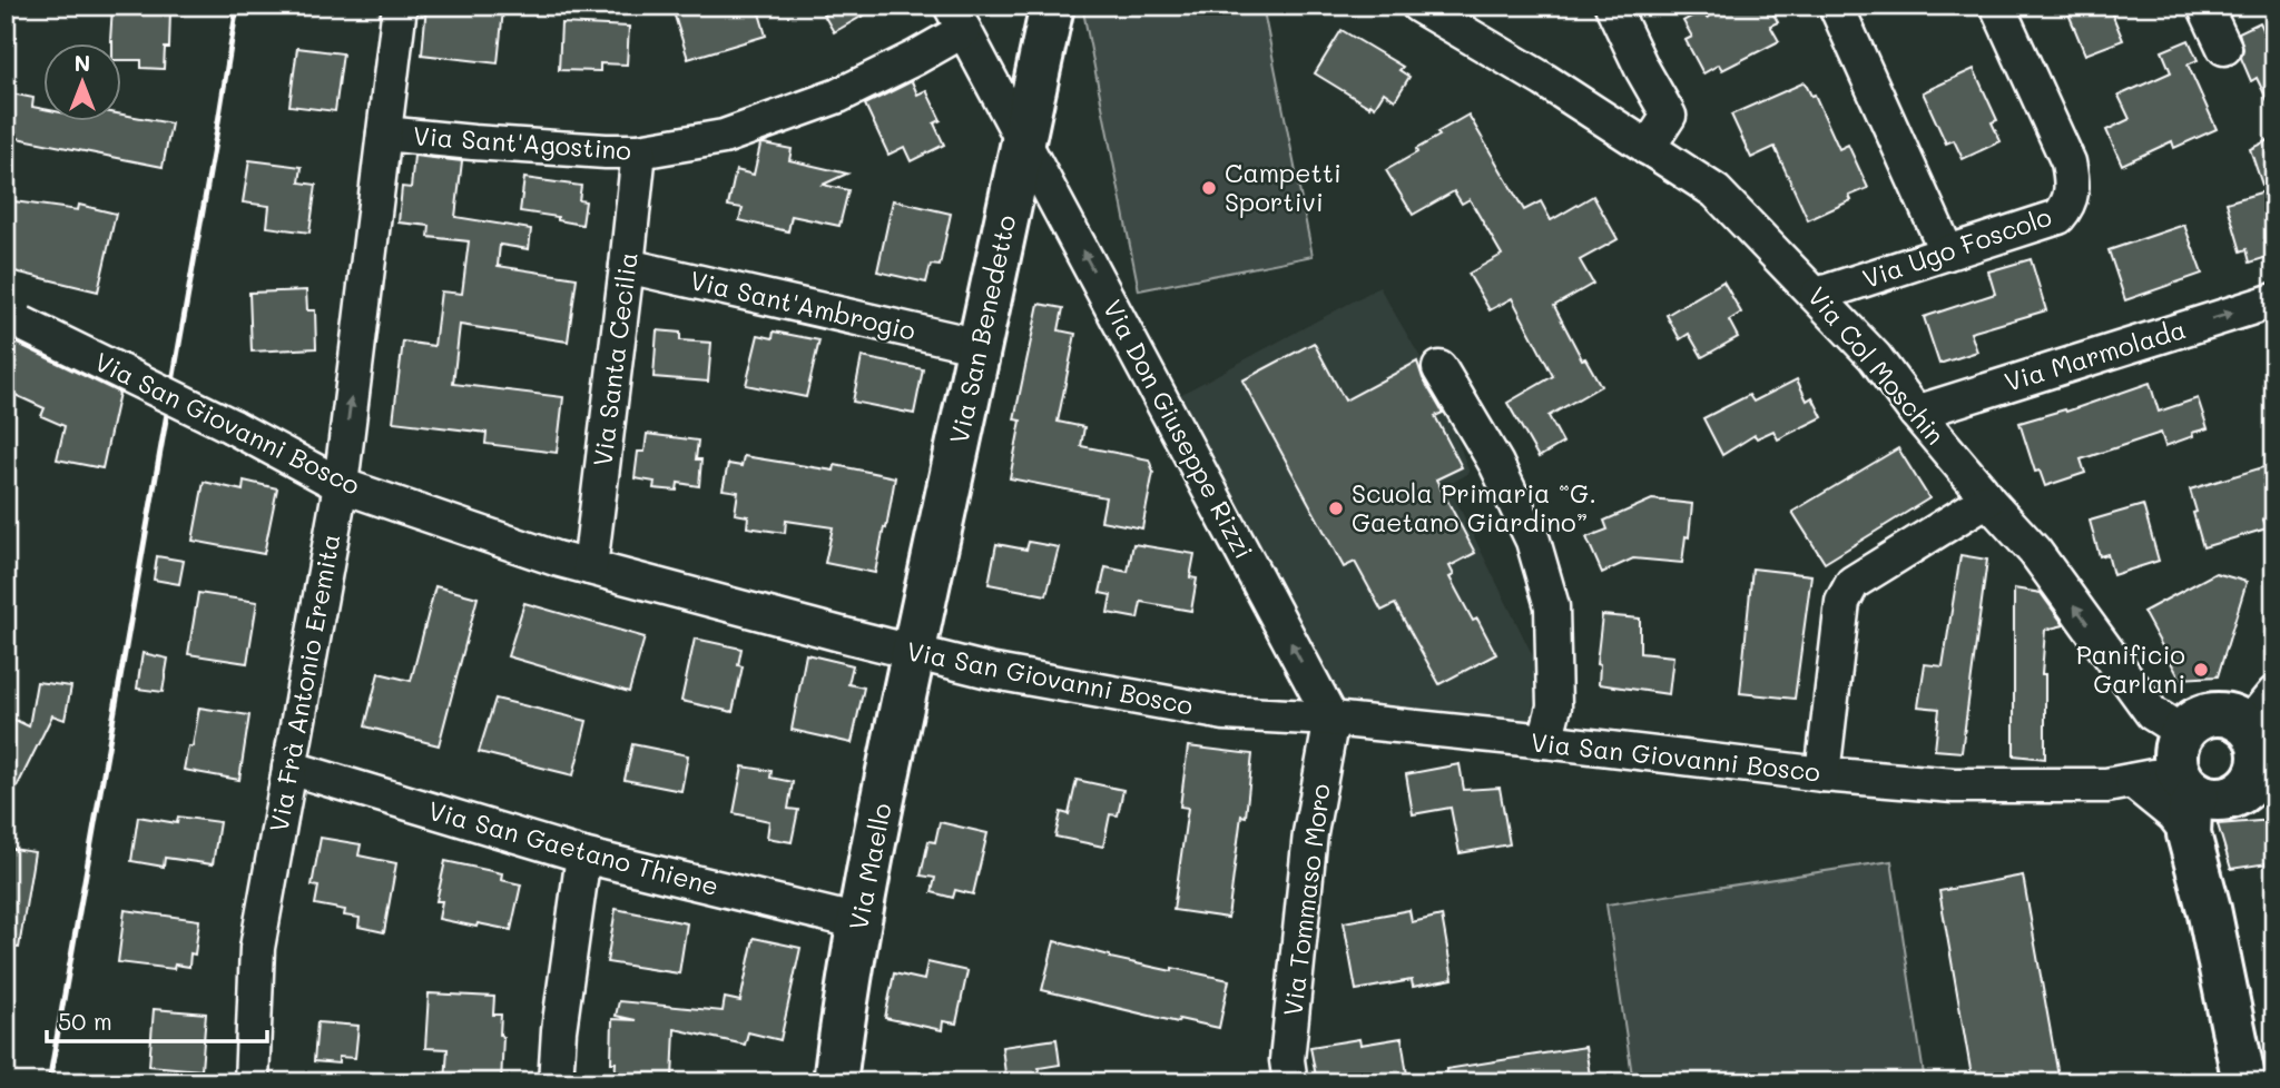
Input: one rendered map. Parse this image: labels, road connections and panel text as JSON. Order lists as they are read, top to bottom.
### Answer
{
  "streets": {
    "street": [
      "Via Sant'Agostino",
      "Via Ugo Foscolo",
      "Via Sant'Ambrogio",
      "Via San Benedetto",
      "Via Marmolada",
      "Via Santa Cecilia",
      "Via Col Moschin",
      "Via San Giovanni Bosco",
      "Via Don Giuseppe Rizzi",
      "Via Frà Antonio Eremita",
      "Via San Gaetano Thiene",
      "Via Maello",
      "Via Tommaso Moro"
    ]
  },
  "crossings": [
    ["Via Sant'Agostino", "Via Santa Cecilia"],
    ["Via Sant'Agostino", "Via Don Giuseppe Rizzi"],
    ["Via Sant'Agostino", "Via Frà Antonio Eremita"],
    ["Via Ugo Foscolo", "Via Col Moschin"],
    ["Via Sant'Ambrogio", "Via San Benedetto"],
    ["Via Sant'Ambrogio", "Via Santa Cecilia"],
    ["Via San Benedetto", "Via San Giovanni Bosco"],
    ["Via San Benedetto", "Via Don Giuseppe Rizzi"],
    ["Via San Benedetto", "Via Maello"],
    ["Via Marmolada", "Via Col Moschin"],
    ["Via Santa Cecilia", "Via San Giovanni Bosco"],
    ["Via Col Moschin", "Via San Giovanni Bosco"],
    ["Via San Giovanni Bosco", "Via Don Giuseppe Rizzi"],
    ["Via San Giovanni Bosco", "Via Frà Antonio Eremita"],
    ["Via San Giovanni Bosco", "Via Maello"],
    ["Via San Giovanni Bosco", "Via Tommaso Moro"],
    ["Via Don Giuseppe Rizzi", "Via Tommaso Moro"],
    ["Via Frà Antonio Eremita", "Via San Gaetano Thiene"],
    ["Via San Gaetano Thiene", "Via Maello"]
  ],
  "one_way": ["Via Marmolada"],
  "places": ["Campetti Sportivi", "Scuola Primaria “G. Gaetano Giardino”", "Panificio Garlani"],
  "scale_bar": "50 m",
  "north": "top"
}
